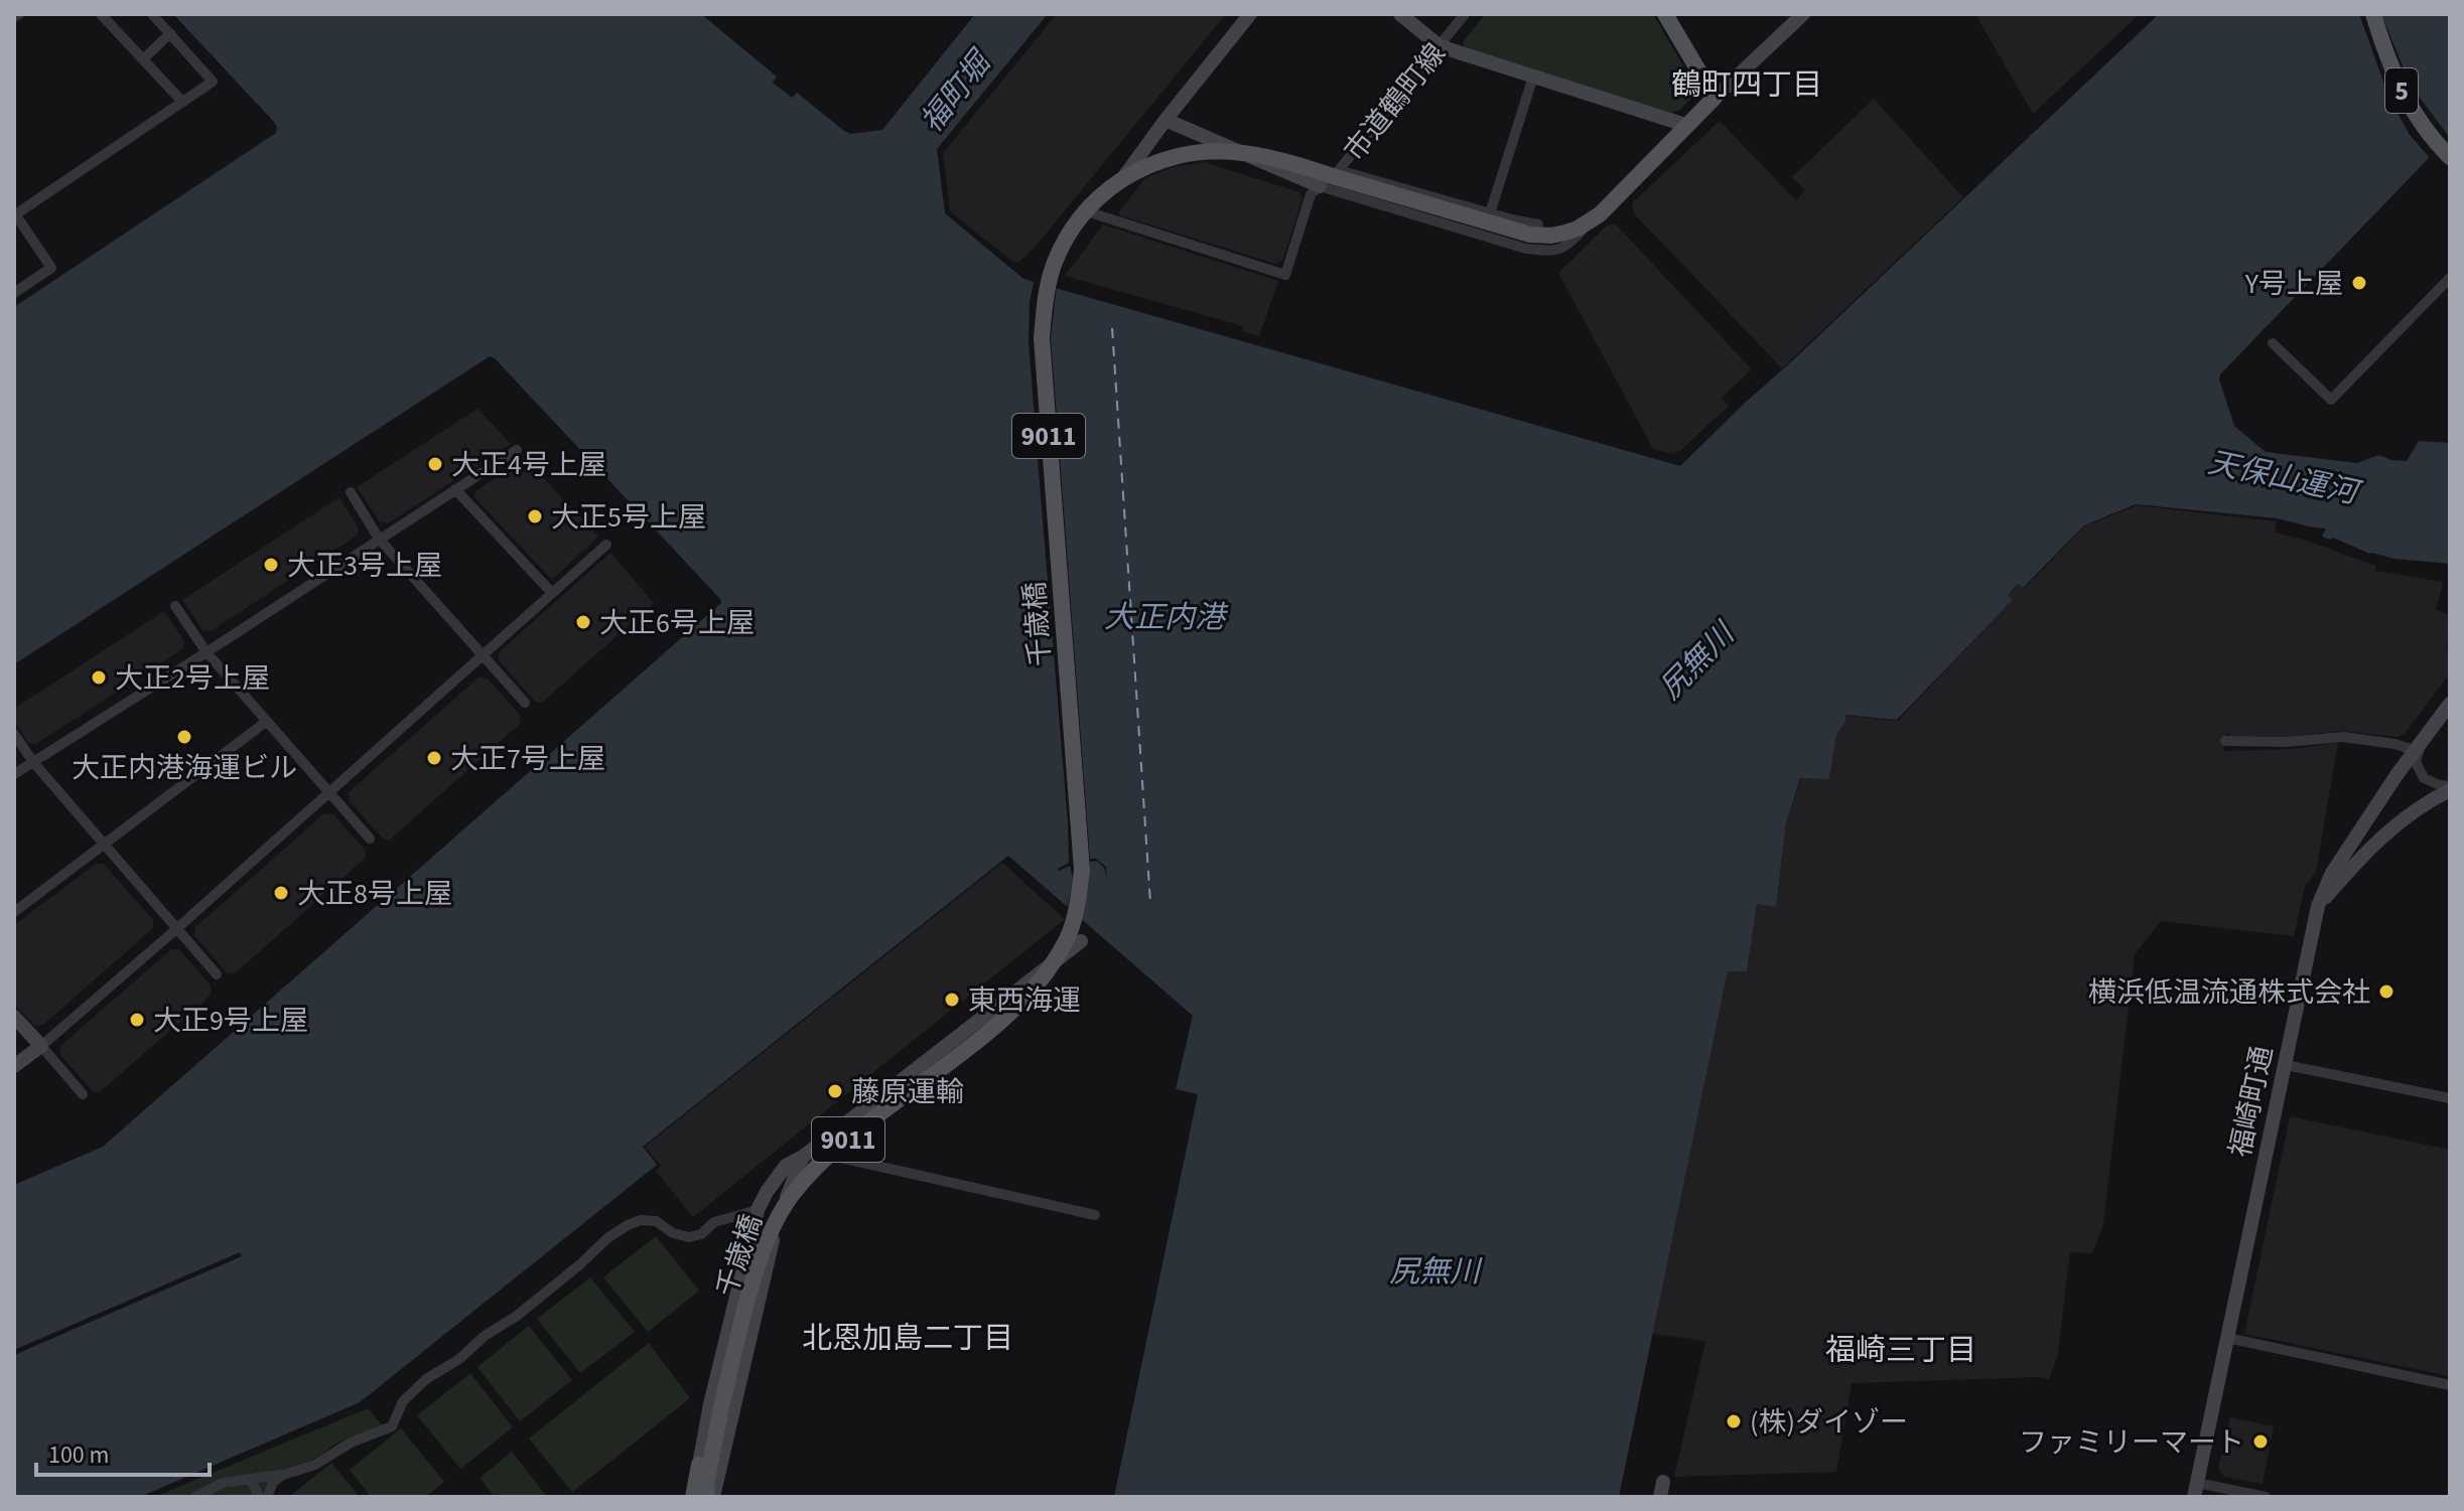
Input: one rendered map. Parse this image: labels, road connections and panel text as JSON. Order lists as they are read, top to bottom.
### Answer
{
  "streets": {
    "main road": ["5", "9011", "千歳橋"],
    "street": ["市道鶴町線", "福崎町通"]
  },
  "districts": ["鶴町四丁目", "北恩加島二丁目", "福崎三丁目"],
  "water": [
    "福町堀",
    "天保山運河",
    "大正内港",
    "尻無川"
  ],
  "places": [
    "Y号上屋",
    "大正4号上屋",
    "大正5号上屋",
    "大正3号上屋",
    "大正6号上屋",
    "大正2号上屋",
    "大正内港海運ビル",
    "大正7号上屋",
    "大正8号上屋",
    "横浜低温流通株式会社",
    "東西海運",
    "大正9号上屋",
    "藤原運輸",
    "(株)ダイゾー",
    "ファミリーマート"
  ],
  "scale_bar": "100 m"
}
